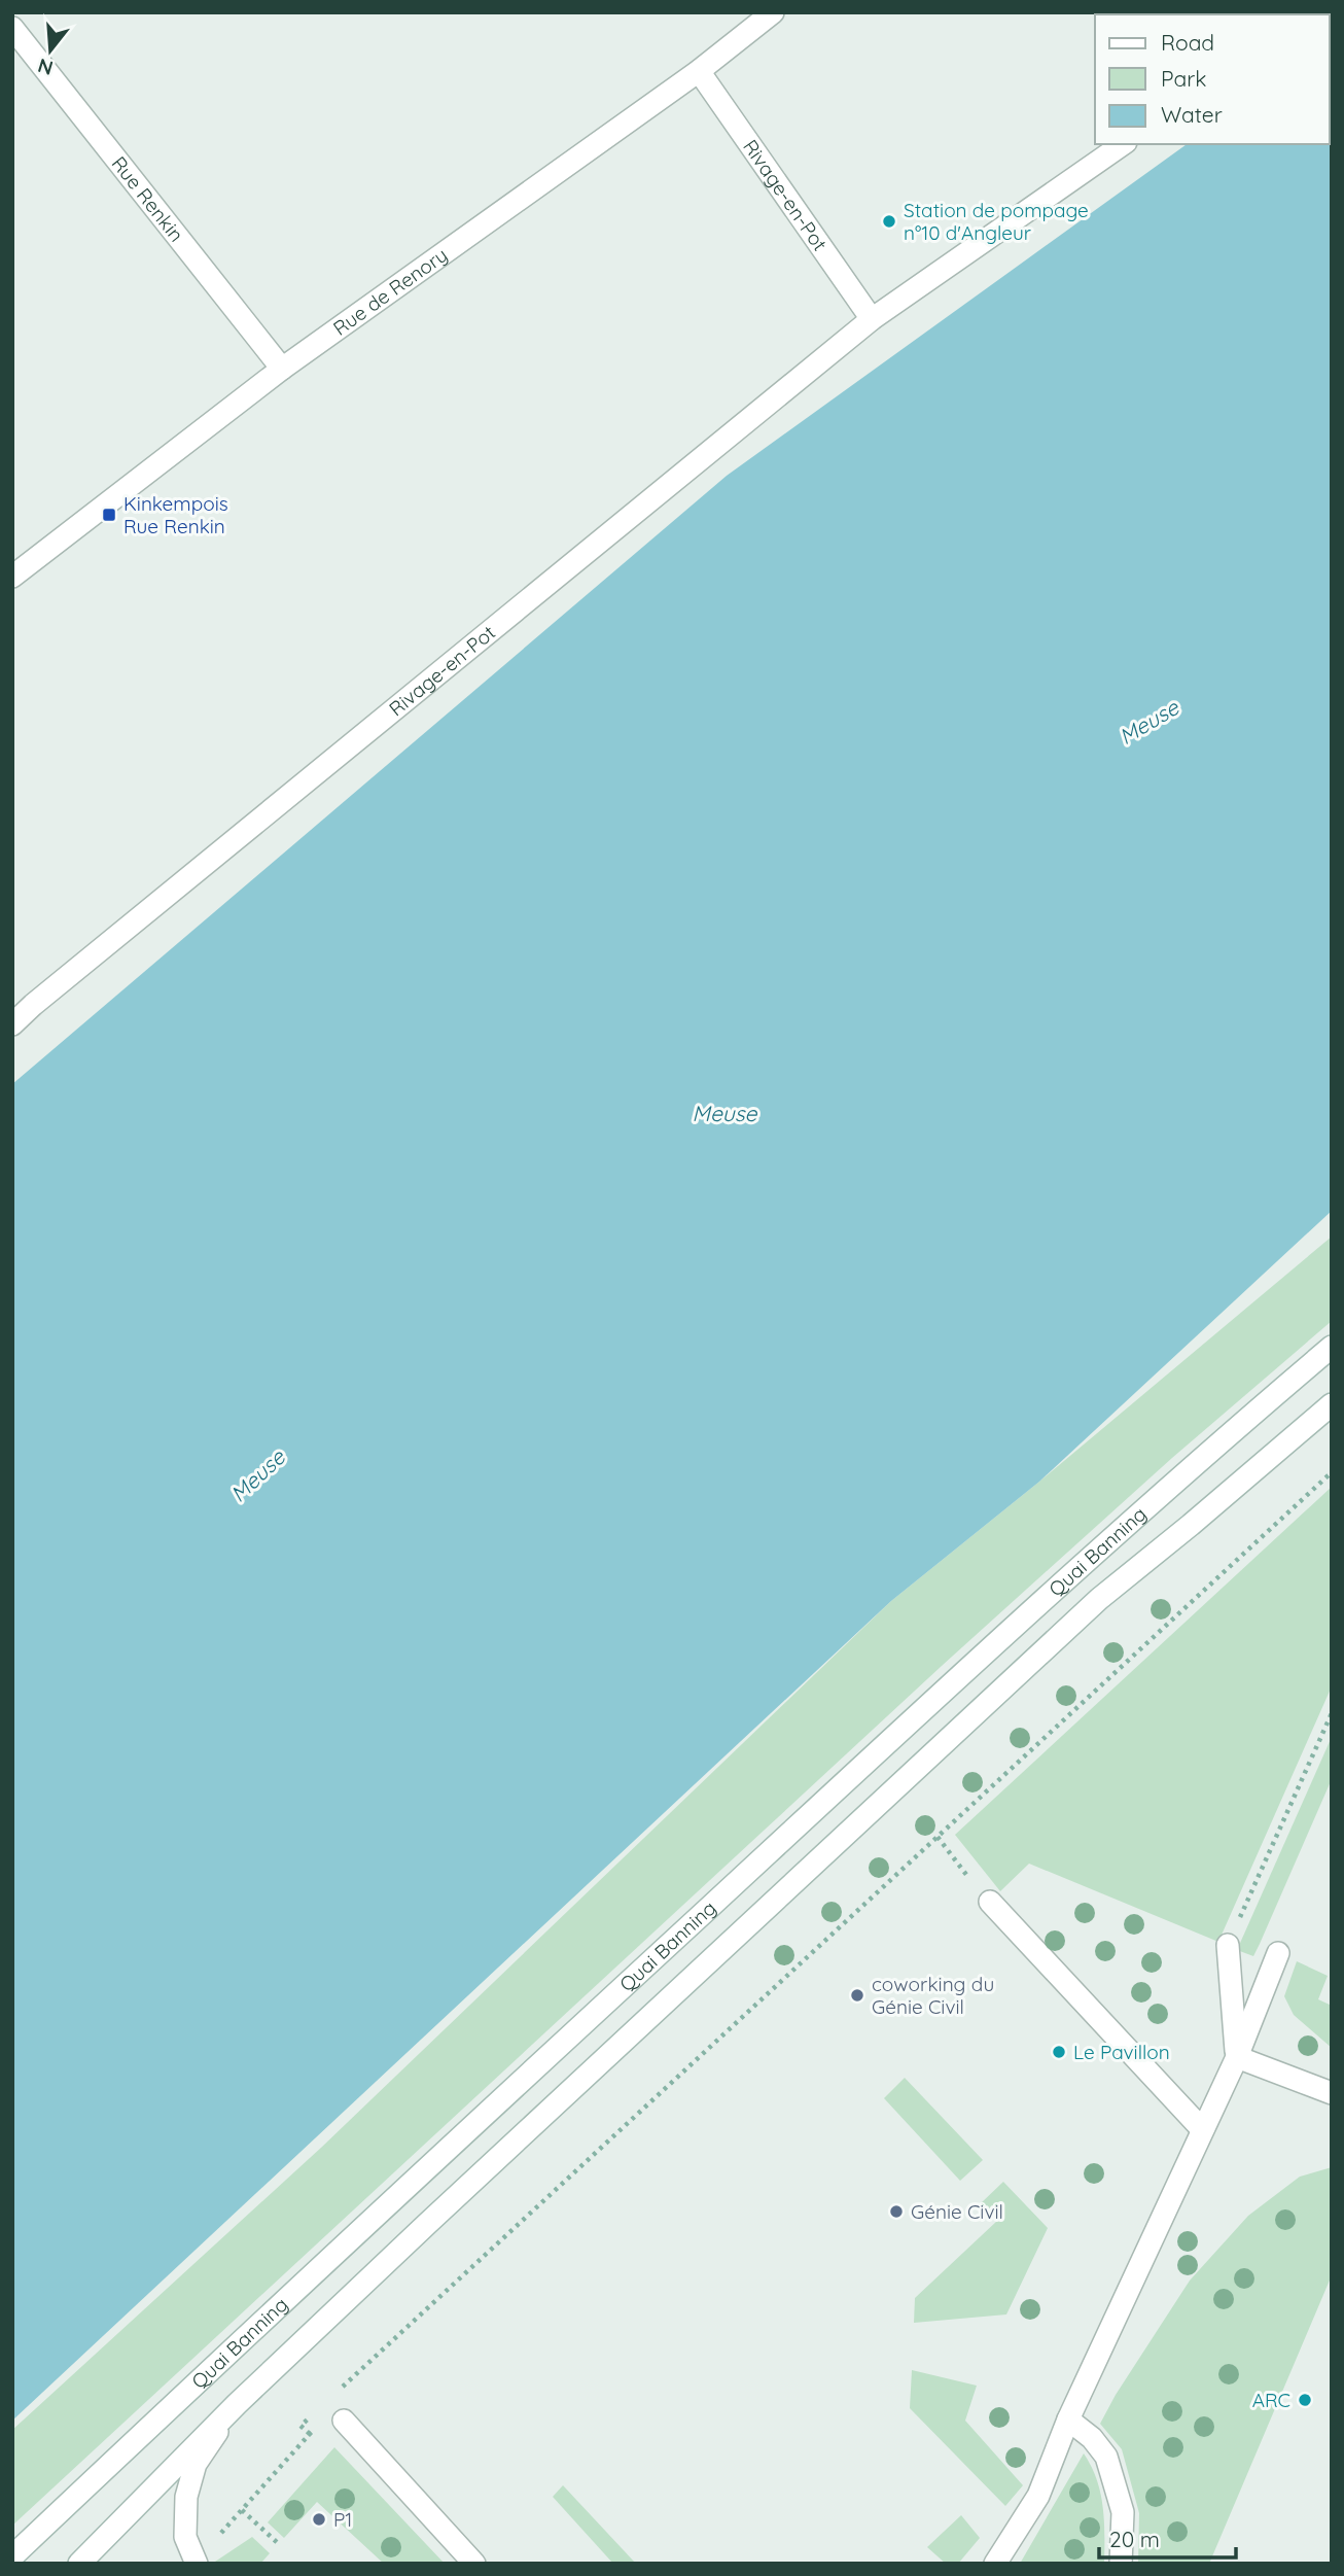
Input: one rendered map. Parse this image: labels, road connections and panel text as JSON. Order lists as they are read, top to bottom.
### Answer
{
  "streets": {
    "street": [
      "Rivage-en-Pot",
      "Rue Renkin",
      "Rue de Renory",
      "Quai Banning"
    ]
  },
  "crossings": [
    ["Rivage-en-Pot", "Rue de Renory"],
    ["Rue Renkin", "Rue de Renory"]
  ],
  "water": ["Meuse"],
  "places": {
    "other": [
      "Station de pompage n°10 d'Angleur",
      "coworking du Génie Civil",
      "Le Pavillon",
      "Génie Civil",
      "ARC",
      "P1"
    ],
    "transit": ["Kinkempois Rue Renkin"]
  },
  "legend": ["Road", "Park", "Water"],
  "scale_bar": "20 m",
  "north": "bottom"
}
